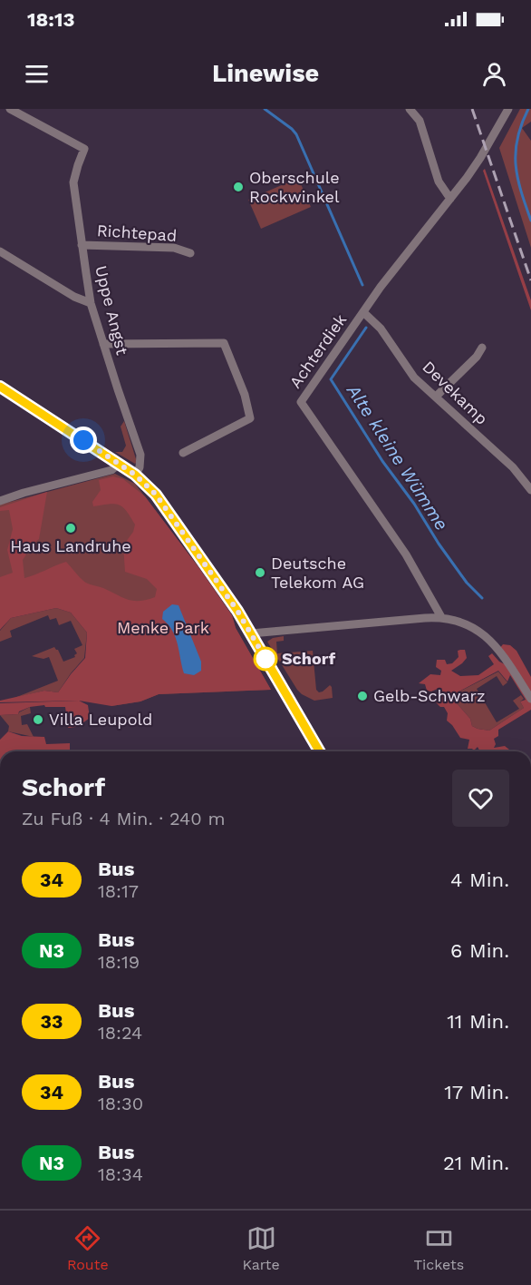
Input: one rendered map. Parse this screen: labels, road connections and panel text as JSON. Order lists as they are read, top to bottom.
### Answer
{
  "streets": {
    "street": [
      "Richtepad",
      "Uppe Angst",
      "Achterdiek",
      "Devekamp"
    ]
  },
  "crossings": [
    ["Richtepad", "Uppe Angst"],
    ["Achterdiek", "Devekamp"]
  ],
  "water": ["Alte kleine Wümme"],
  "parks": ["Menke Park"],
  "places": [
    "Oberschule Rockwinkel",
    "Haus Landruhe",
    "Deutsche Telekom AG",
    "Schorf",
    "Gelb-Schwarz",
    "Villa Leupold"
  ],
  "lines": ["bus line 34"],
  "page": {
    "status": "18:13",
    "header": "Linewise",
    "heading": ["Schorf", "Zu Fuß · 4 Min. · 240 m"],
    "list": [
      {
        "mark": "34",
        "name": "Bus",
        "note": "18:17",
        "value": "4 Min."
      },
      {
        "mark": "N3",
        "name": "Bus",
        "note": "18:19",
        "value": "6 Min."
      },
      {
        "mark": "33",
        "name": "Bus",
        "note": "18:24",
        "value": "11 Min."
      },
      {
        "mark": "34",
        "name": "Bus",
        "note": "18:30",
        "value": "17 Min."
      },
      {
        "mark": "N3",
        "name": "Bus",
        "note": "18:34",
        "value": "21 Min."
      }
    ],
    "tabs": ["Route", "Karte", "Tickets"]
  }
}
